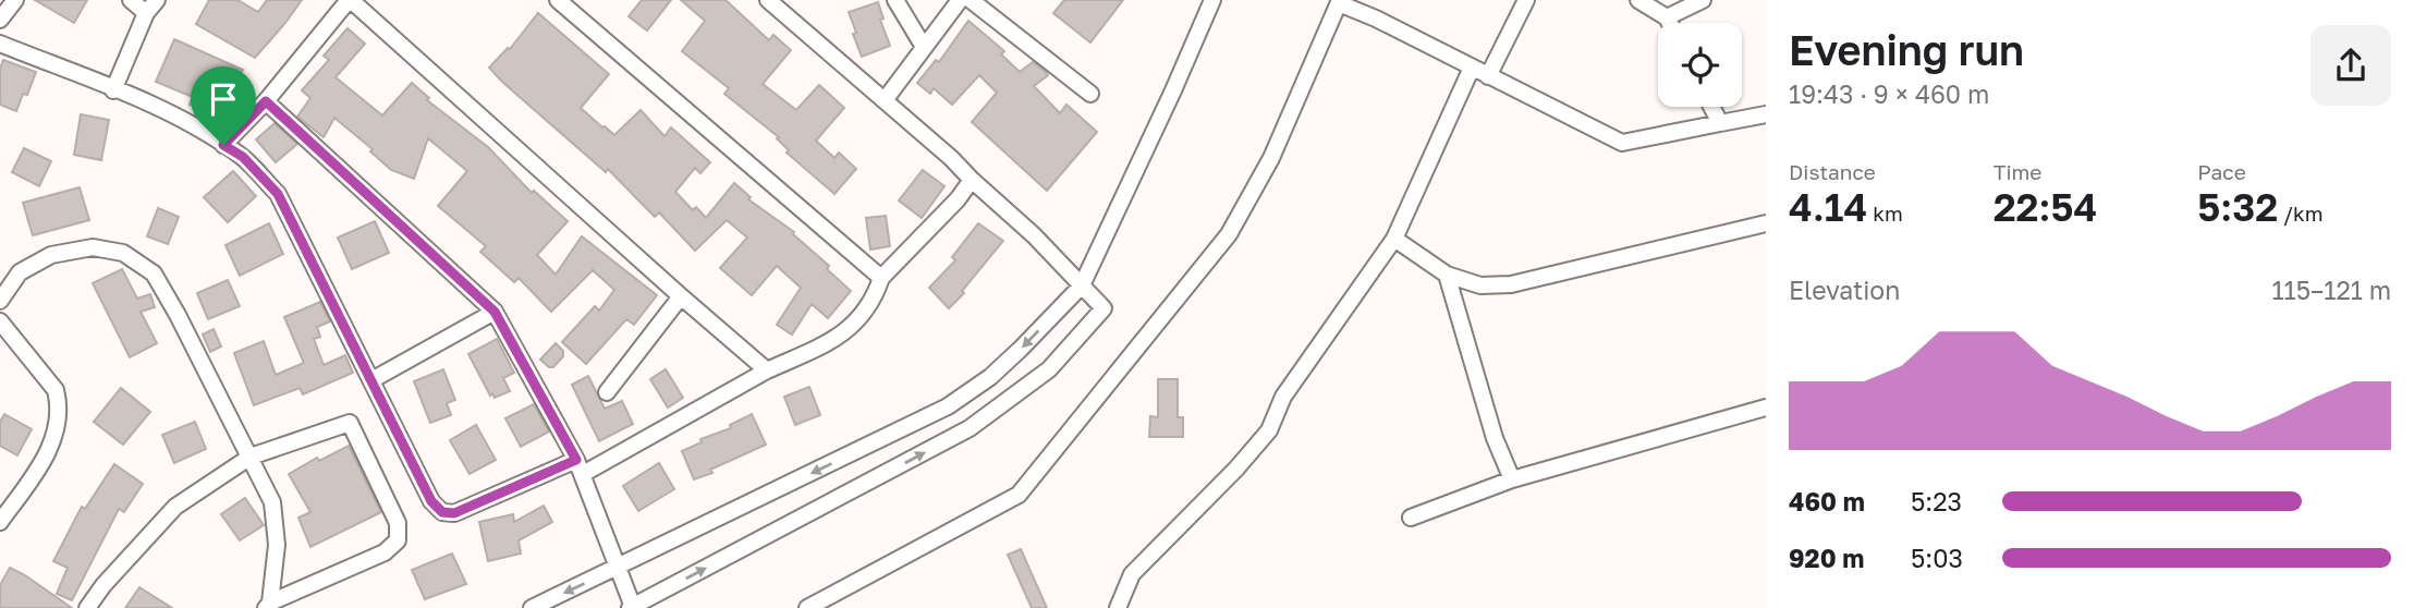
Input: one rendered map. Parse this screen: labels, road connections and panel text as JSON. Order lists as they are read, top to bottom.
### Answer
{
  "page": {
    "heading": ["Evening run", "19:43 · 9 × 460 m"],
    "stats": [
      ["Distance", "4.14 km"],
      ["Time", "22:54"],
      ["Pace", "5:32 /km"]
    ],
    "chart": ["Elevation", "115–121 m"],
    "list": [
      {
        "name": "460 m",
        "note": "5:23"
      },
      {
        "name": "920 m",
        "note": "5:03"
      }
    ]
  }
}
